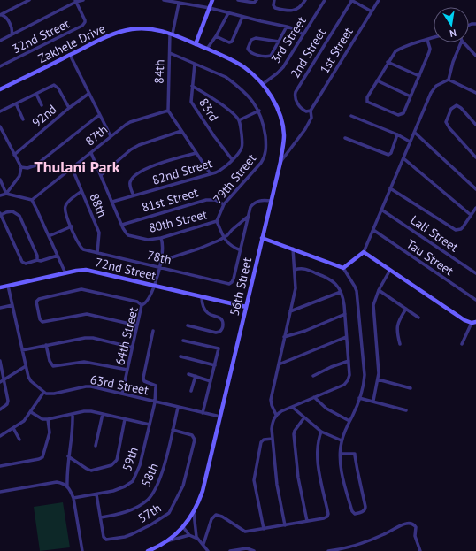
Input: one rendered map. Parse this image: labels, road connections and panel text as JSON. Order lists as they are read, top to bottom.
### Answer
{
  "streets": {
    "street": [
      "32nd Street",
      "3rd Street",
      "Zakhele Drive",
      "1st Street",
      "2nd Street",
      "84th",
      "83rd",
      "92nd",
      "87th",
      "82nd Street",
      "79th Street",
      "81st Street",
      "88th",
      "80th Street",
      "Lali Street",
      "78th",
      "Tau Street",
      "72nd Street",
      "56th Street",
      "64th Street",
      "63rd Street",
      "59th",
      "58th",
      "57th"
    ]
  },
  "crossings": [
    ["3rd Street", "56th Street"],
    ["Zakhele Drive", "84th"],
    ["Zakhele Drive", "56th Street"],
    ["1st Street", "2nd Street"],
    ["1st Street", "56th Street"],
    ["84th", "87th"],
    ["84th", "79th Street"],
    ["83rd", "82nd Street"],
    ["83rd", "79th Street"],
    ["87th", "88th"],
    ["87th", "80th Street"],
    ["82nd Street", "80th Street"],
    ["79th Street", "81st Street"],
    ["79th Street", "80th Street"],
    ["79th Street", "78th"],
    ["81st Street", "80th Street"],
    ["88th", "78th"],
    ["80th Street", "64th Street"],
    ["78th", "64th Street"],
    ["72nd Street", "56th Street"],
    ["72nd Street", "64th Street"],
    ["56th Street", "63rd Street"],
    ["64th Street", "63rd Street"],
    ["63rd Street", "59th"],
    ["63rd Street", "58th"],
    ["59th", "57th"],
    ["58th", "57th"]
  ],
  "districts": ["Thulani Park"],
  "north": "bottom"
}
